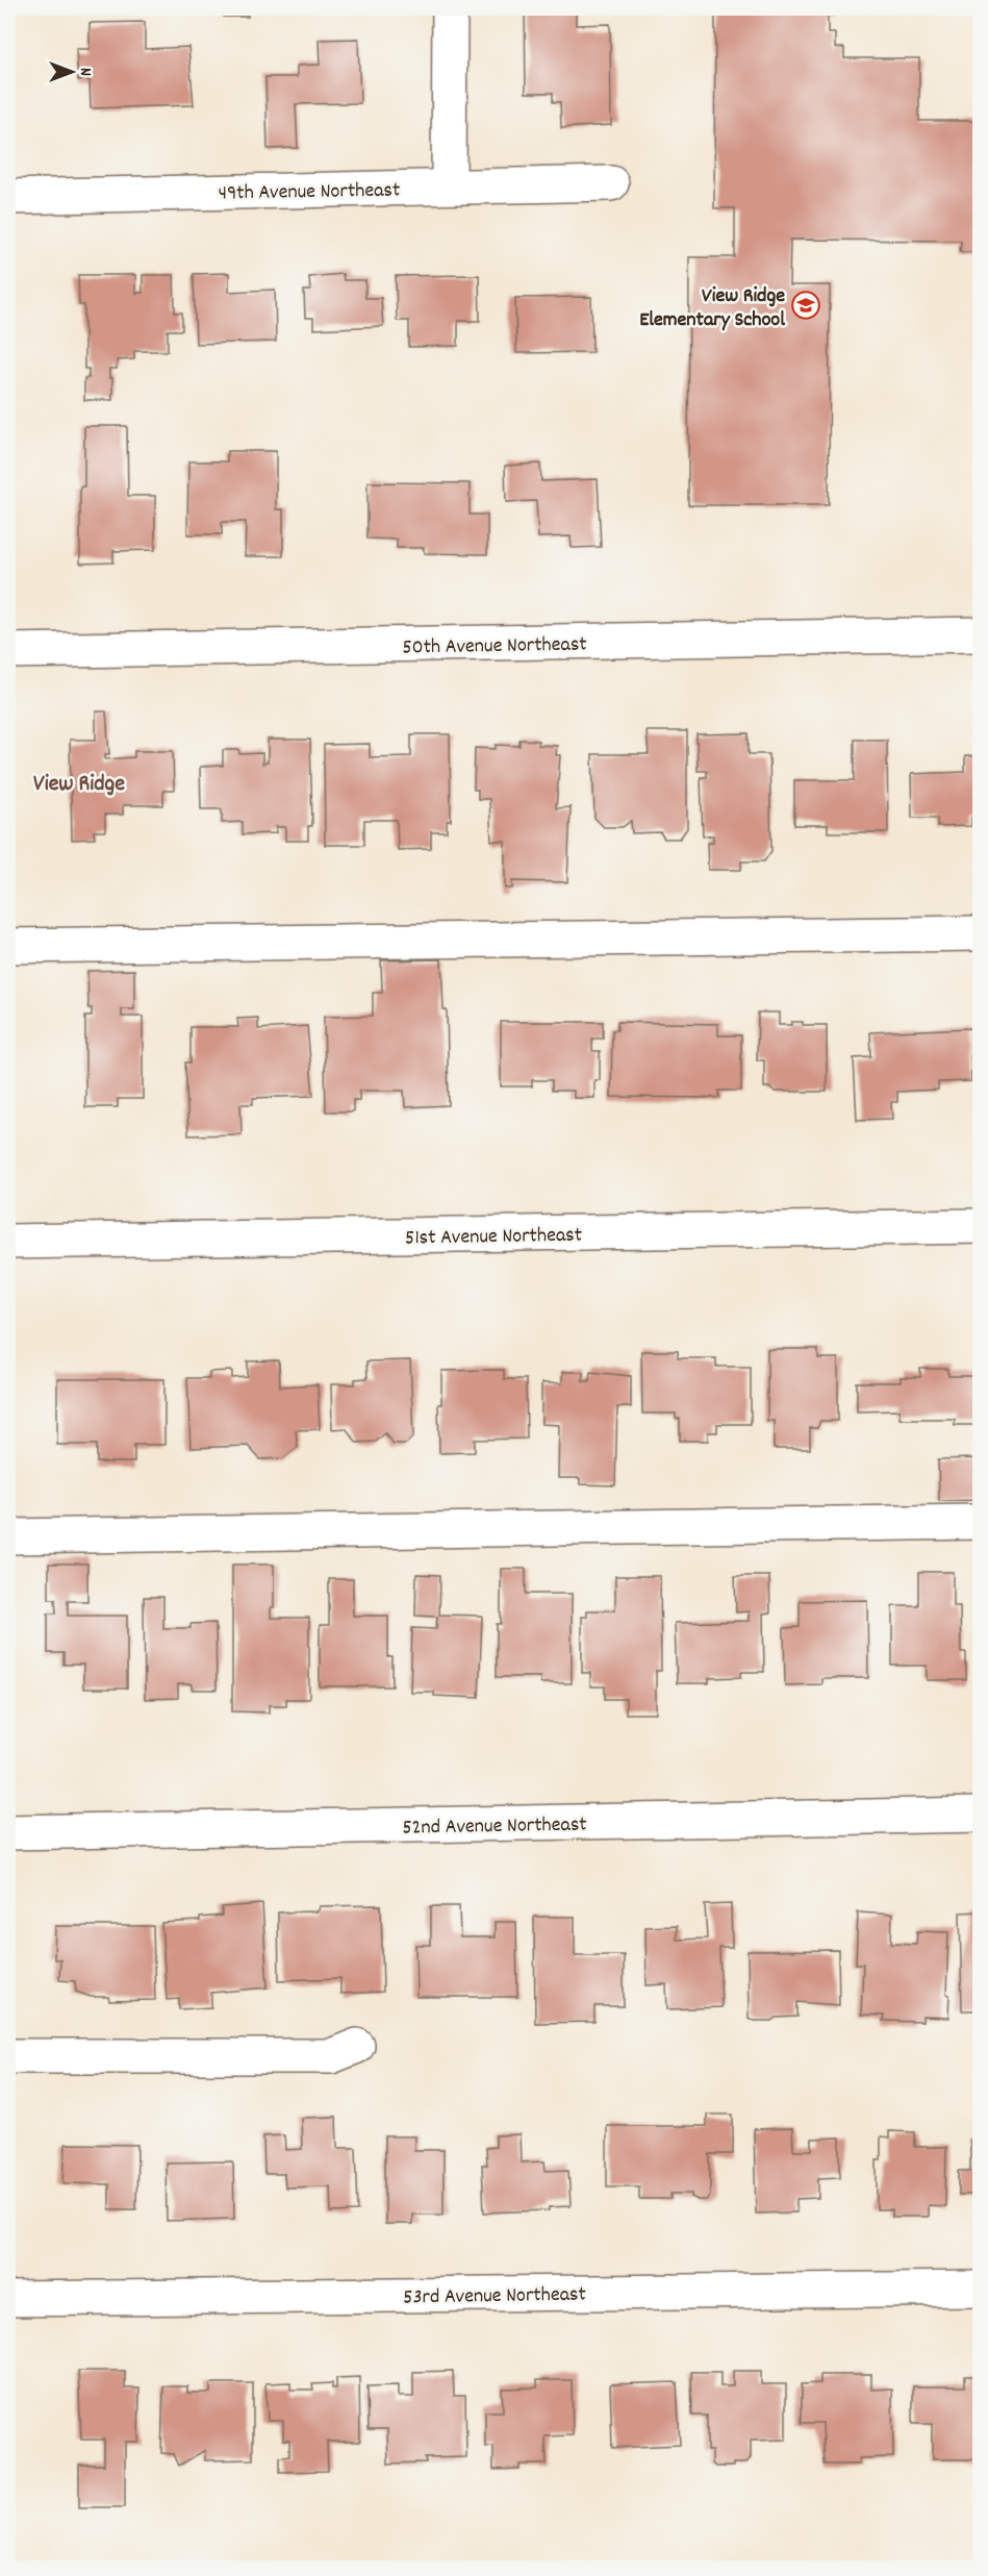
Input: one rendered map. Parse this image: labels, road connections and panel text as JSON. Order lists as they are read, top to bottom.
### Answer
{
  "streets": {
    "street": [
      "49th Avenue Northeast",
      "50th Avenue Northeast",
      "51st Avenue Northeast",
      "52nd Avenue Northeast",
      "53rd Avenue Northeast"
    ]
  },
  "districts": ["View Ridge"],
  "places": {
    "school or university": ["View Ridge Elementary School"]
  },
  "north": "right"
}
